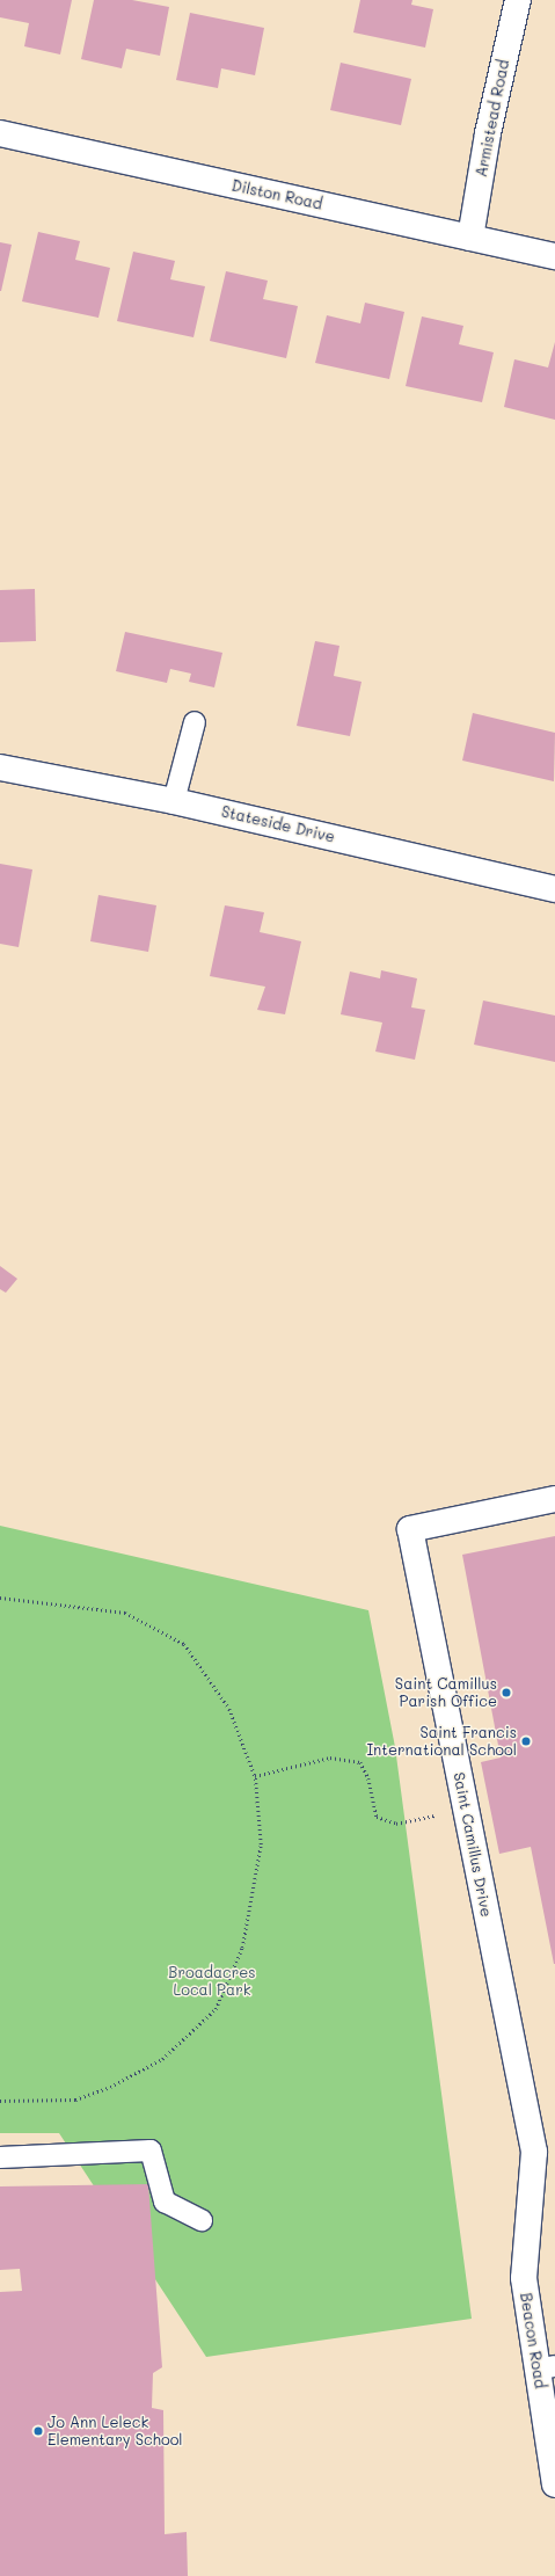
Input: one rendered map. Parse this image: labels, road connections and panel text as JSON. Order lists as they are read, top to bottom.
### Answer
{
  "streets": {
    "street": [
      "Armistead Road",
      "Dilston Road",
      "Stateside Drive",
      "Saint Camillus Drive",
      "Beacon Road"
    ]
  },
  "crossings": [
    ["Armistead Road", "Dilston Road"],
    ["Saint Camillus Drive", "Beacon Road"]
  ],
  "parks": ["Broadacres Local Park"],
  "places": ["Saint Camillus Parish Office", "Saint Francis International School", "Jo Ann Leleck Elementary School"]
}
